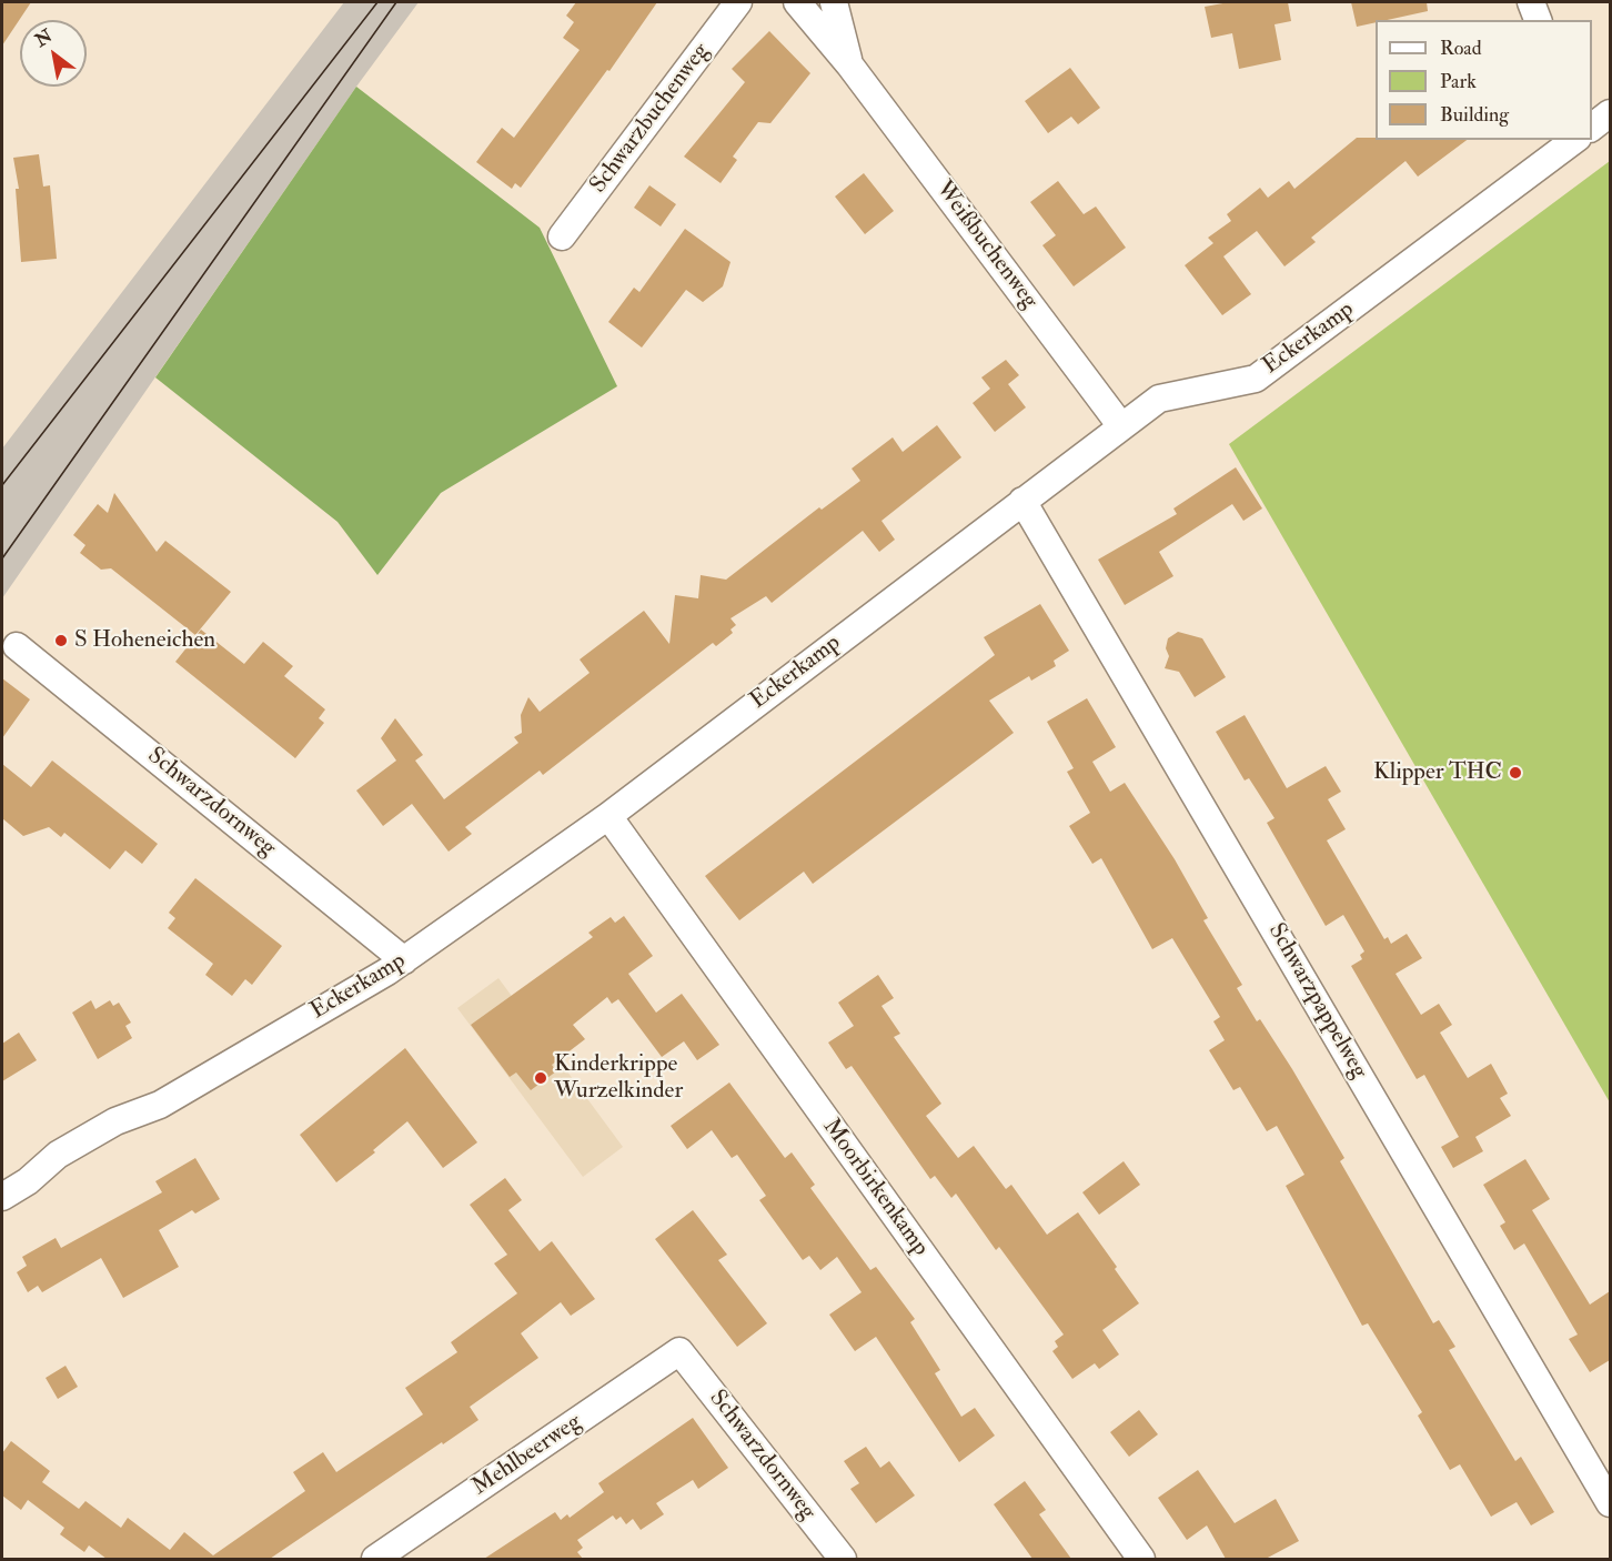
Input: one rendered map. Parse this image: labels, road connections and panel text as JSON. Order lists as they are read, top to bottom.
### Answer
{
  "streets": {
    "street": [
      "Schwarzbuchenweg",
      "Weißbuchenweg",
      "Eckerkamp",
      "Schwarzdornweg",
      "Schwarzpappelweg",
      "Moorbirkenkamp",
      "Mehlbeerweg"
    ]
  },
  "crossings": [
    ["Weißbuchenweg", "Eckerkamp"],
    ["Eckerkamp", "Schwarzdornweg"],
    ["Eckerkamp", "Schwarzpappelweg"],
    ["Eckerkamp", "Moorbirkenkamp"],
    ["Schwarzdornweg", "Mehlbeerweg"]
  ],
  "places": ["S Hoheneichen", "Klipper THC", "Kinderkrippe Wurzelkinder"],
  "legend": ["Road", "Park", "Building"],
  "north": "top left"
}
